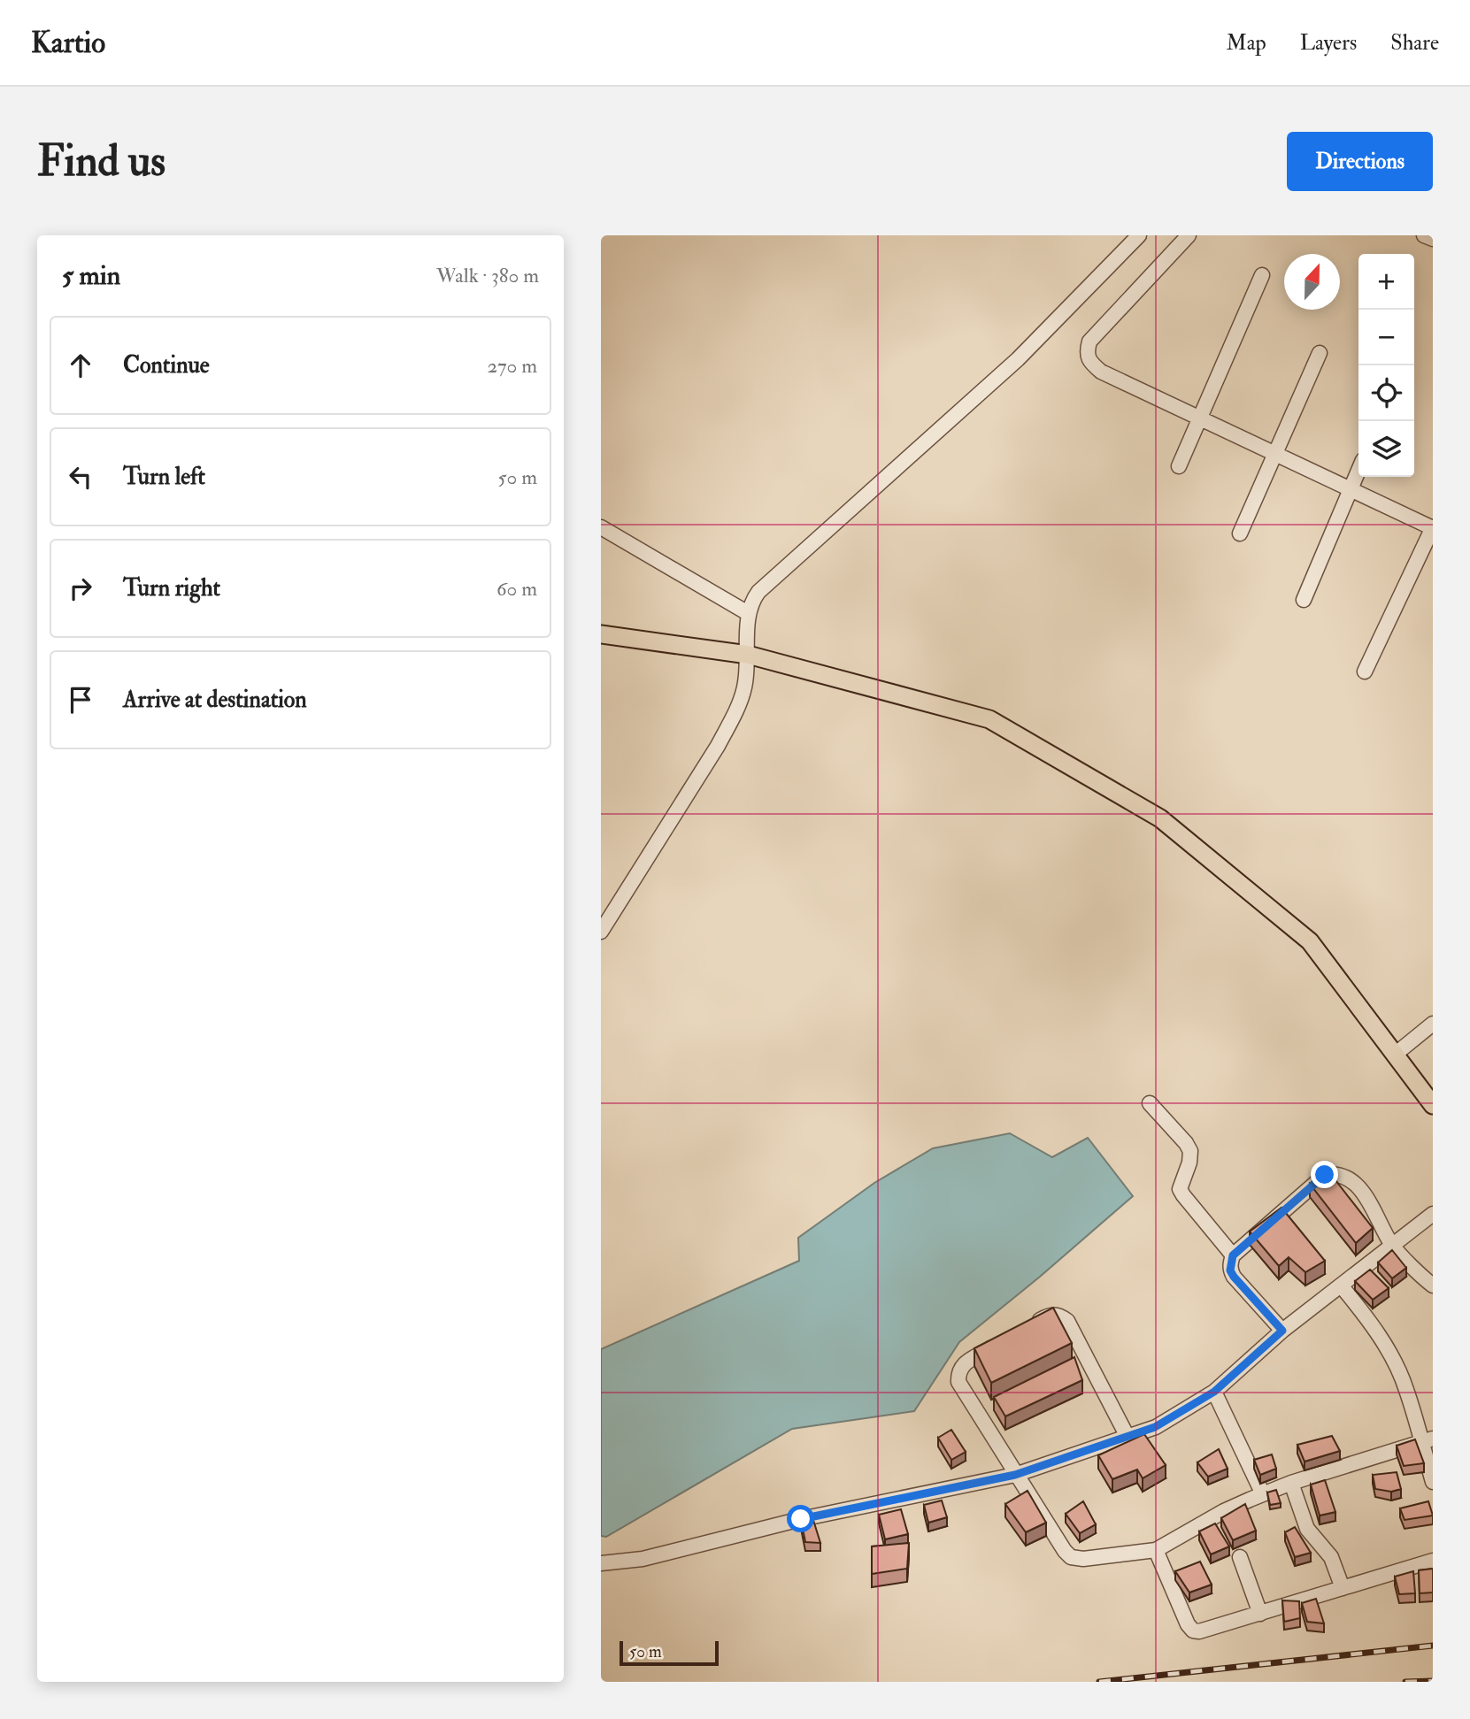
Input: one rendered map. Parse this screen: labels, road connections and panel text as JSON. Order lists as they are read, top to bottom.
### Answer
{
  "scale_bar": "50 m",
  "north": "top",
  "page": {
    "header": "Kartio",
    "nav": ["Map", "Layers", "Share"],
    "buttons": "Directions",
    "title": "Find us",
    "heading": ["5 min", "Walk · 380 m"],
    "map_buttons": ["+", "−"],
    "list": [
      ["Continue", "270 m"],
      ["Turn left", "50 m"],
      ["Turn right", "60 m"],
      "Arrive at destination"
    ],
    "scale": "50 m"
  }
}
